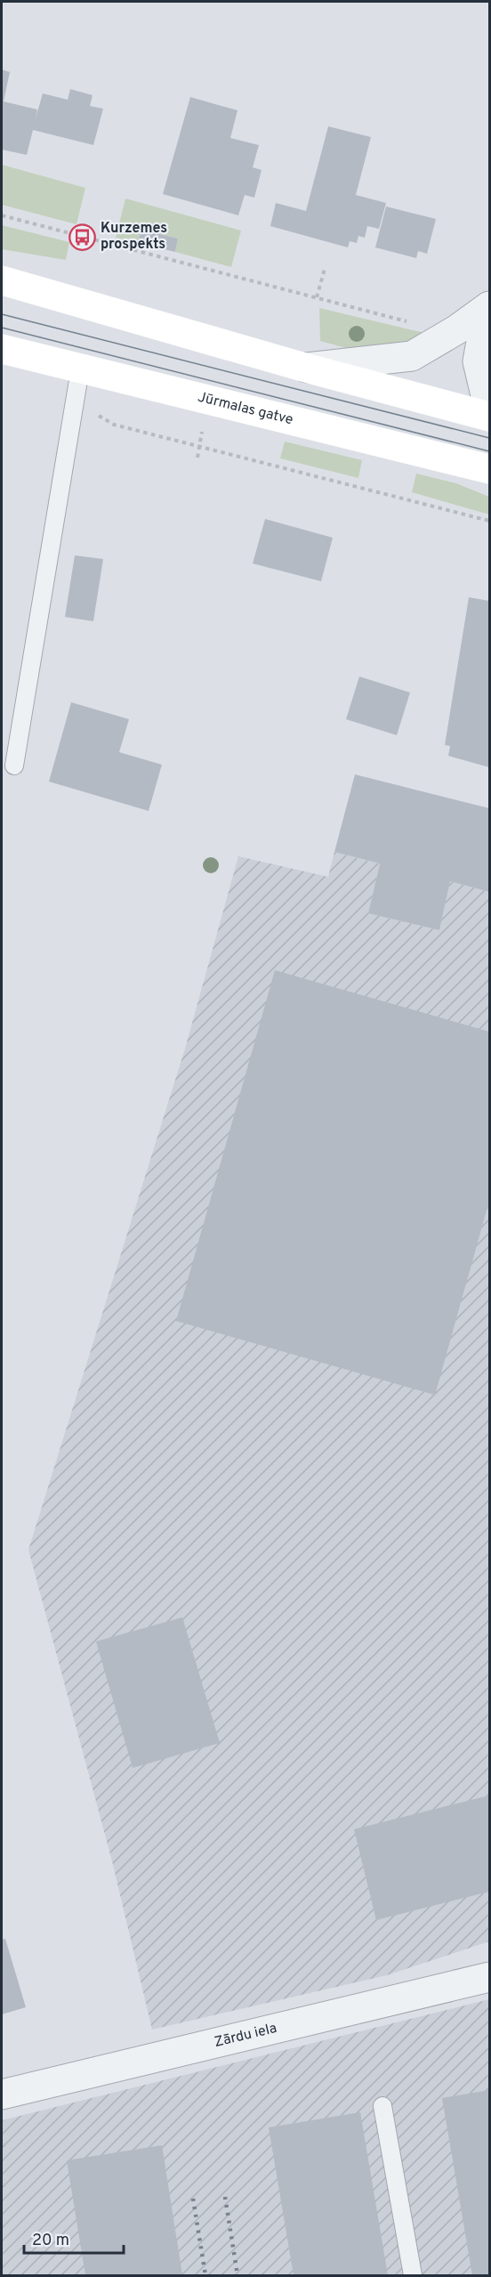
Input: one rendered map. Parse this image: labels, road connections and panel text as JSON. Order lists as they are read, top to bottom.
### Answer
{
  "streets": {
    "main road": ["Jūrmalas gatve"],
    "street": ["Zārdu iela"]
  },
  "places": {
    "bus stop": ["Kurzemes prospekts"]
  },
  "scale_bar": "20 m"
}
